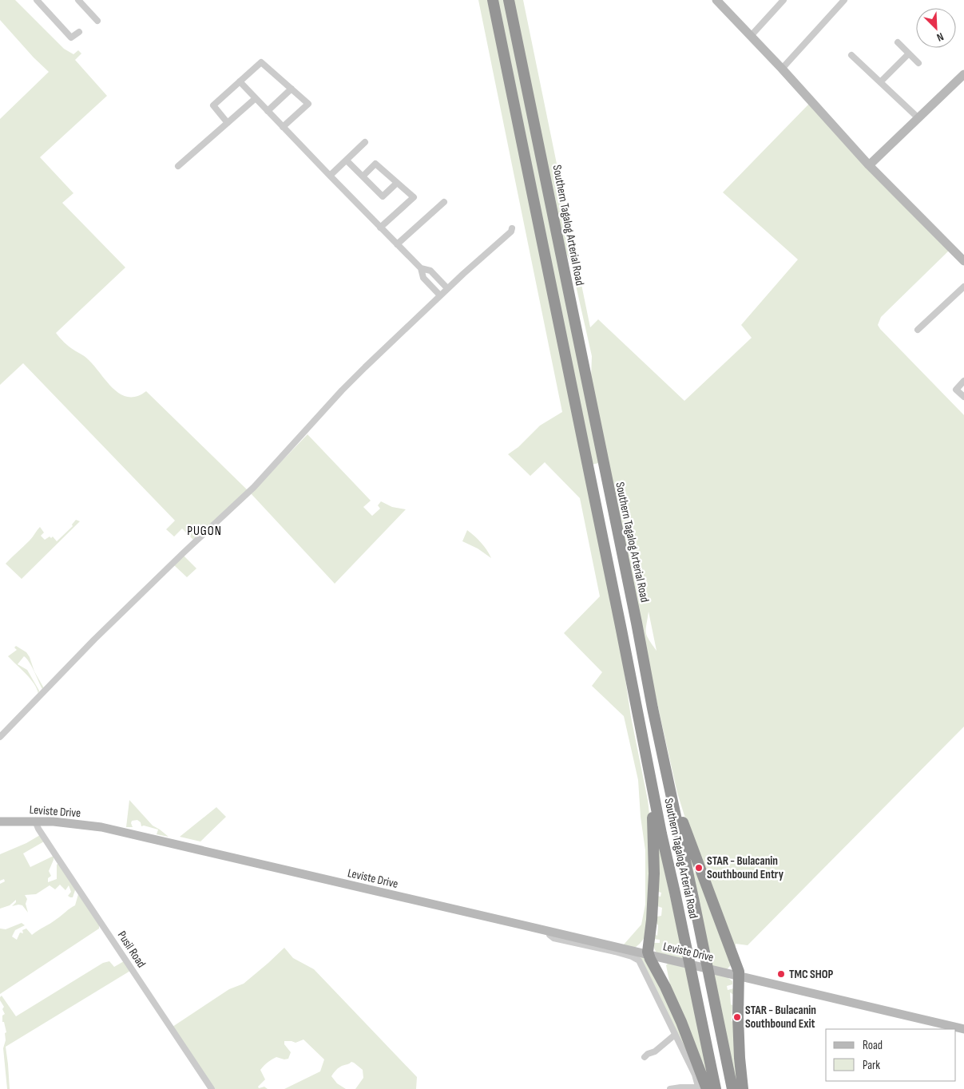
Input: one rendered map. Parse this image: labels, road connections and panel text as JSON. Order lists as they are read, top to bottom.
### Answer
{
  "streets": {
    "highway": ["Southern Tagalog Arterial Road"],
    "main road": ["Leviste Drive"],
    "street": ["Pusil Road"]
  },
  "crossings": [
    ["Leviste Drive", "Pusil Road"]
  ],
  "districts": ["PUGON"],
  "places": ["STAR - Bulacanin Southbound Entry", "TMC SHOP", "STAR - Bulacanin Southbound Exit"],
  "legend": ["Road", "Park"],
  "north": "bottom right"
}
